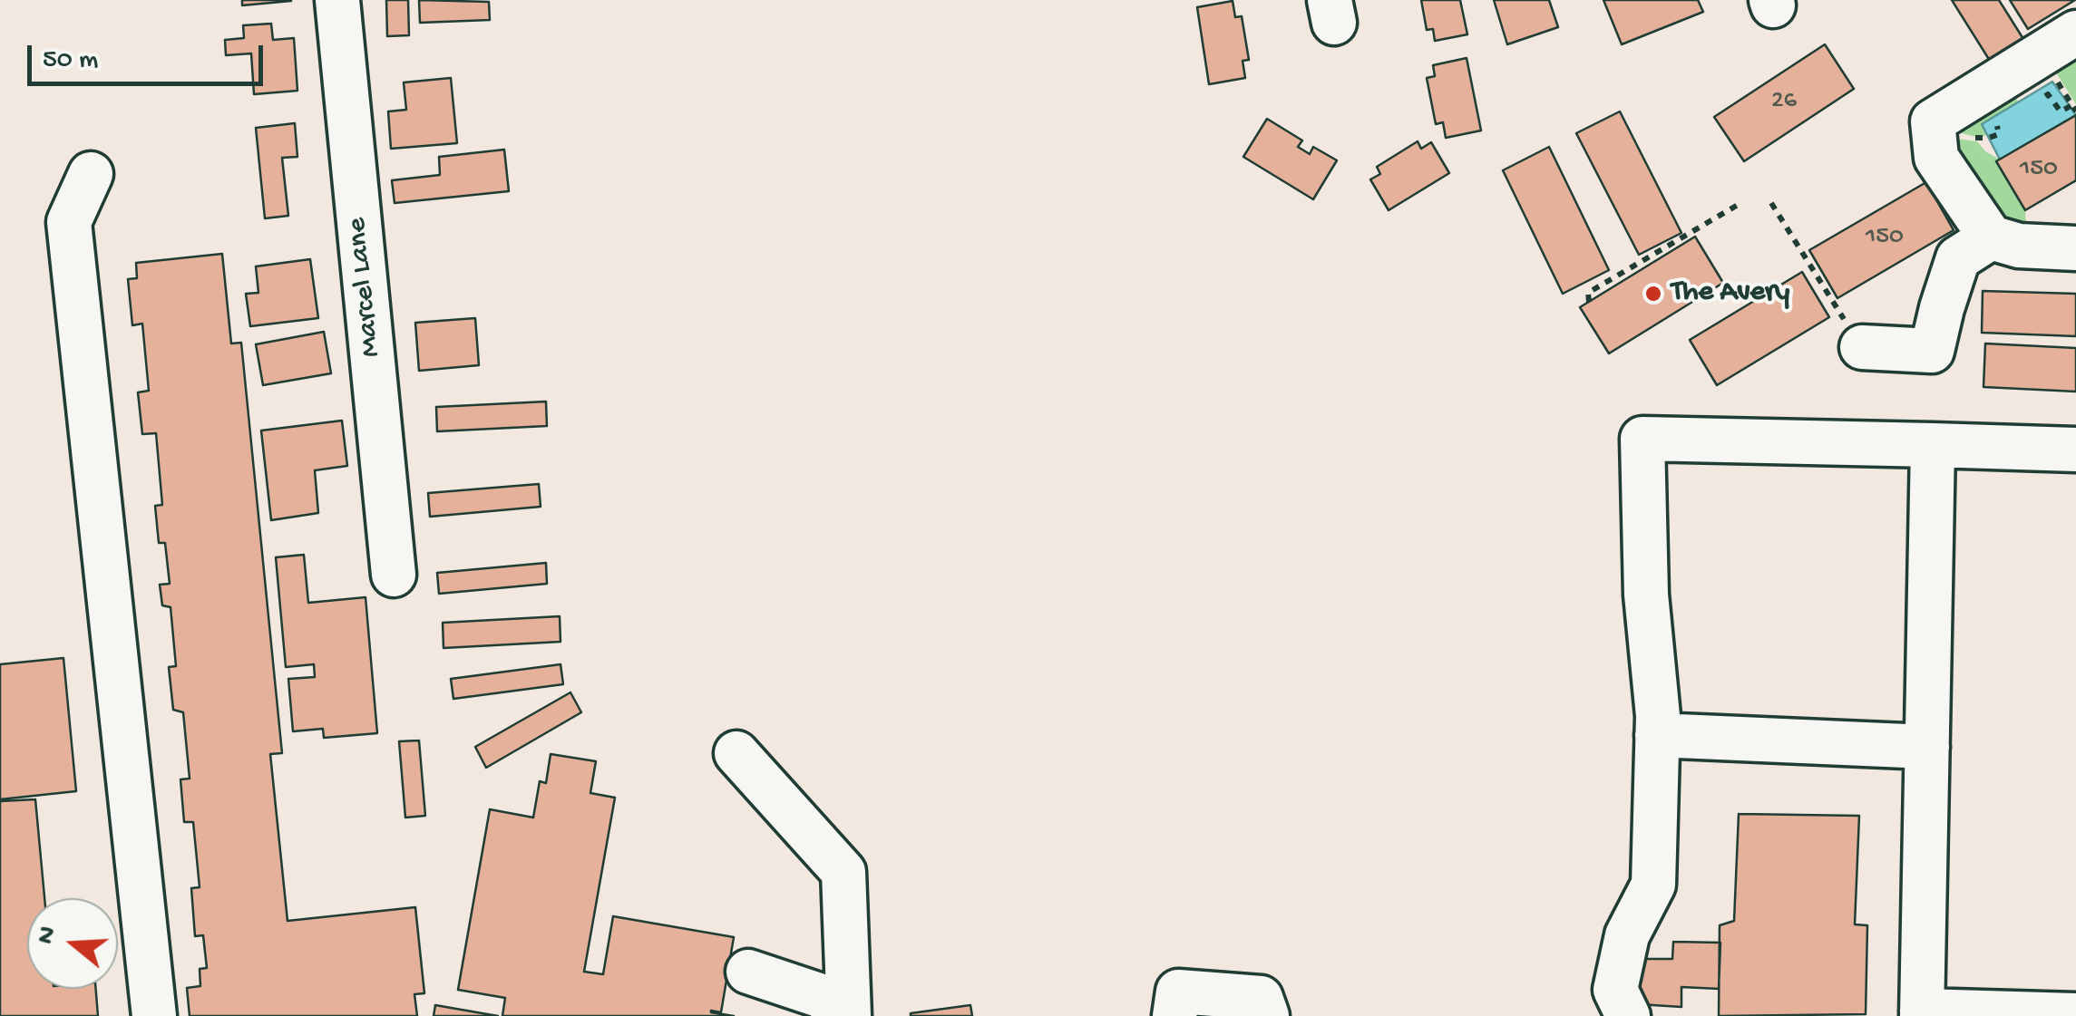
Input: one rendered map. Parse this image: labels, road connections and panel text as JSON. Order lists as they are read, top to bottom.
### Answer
{
  "streets": {
    "street": ["Marcel Lane"]
  },
  "places": ["The Avery"],
  "house_numbers": ["26", "150", "150"],
  "scale_bar": "50 m",
  "north": "left"
}
